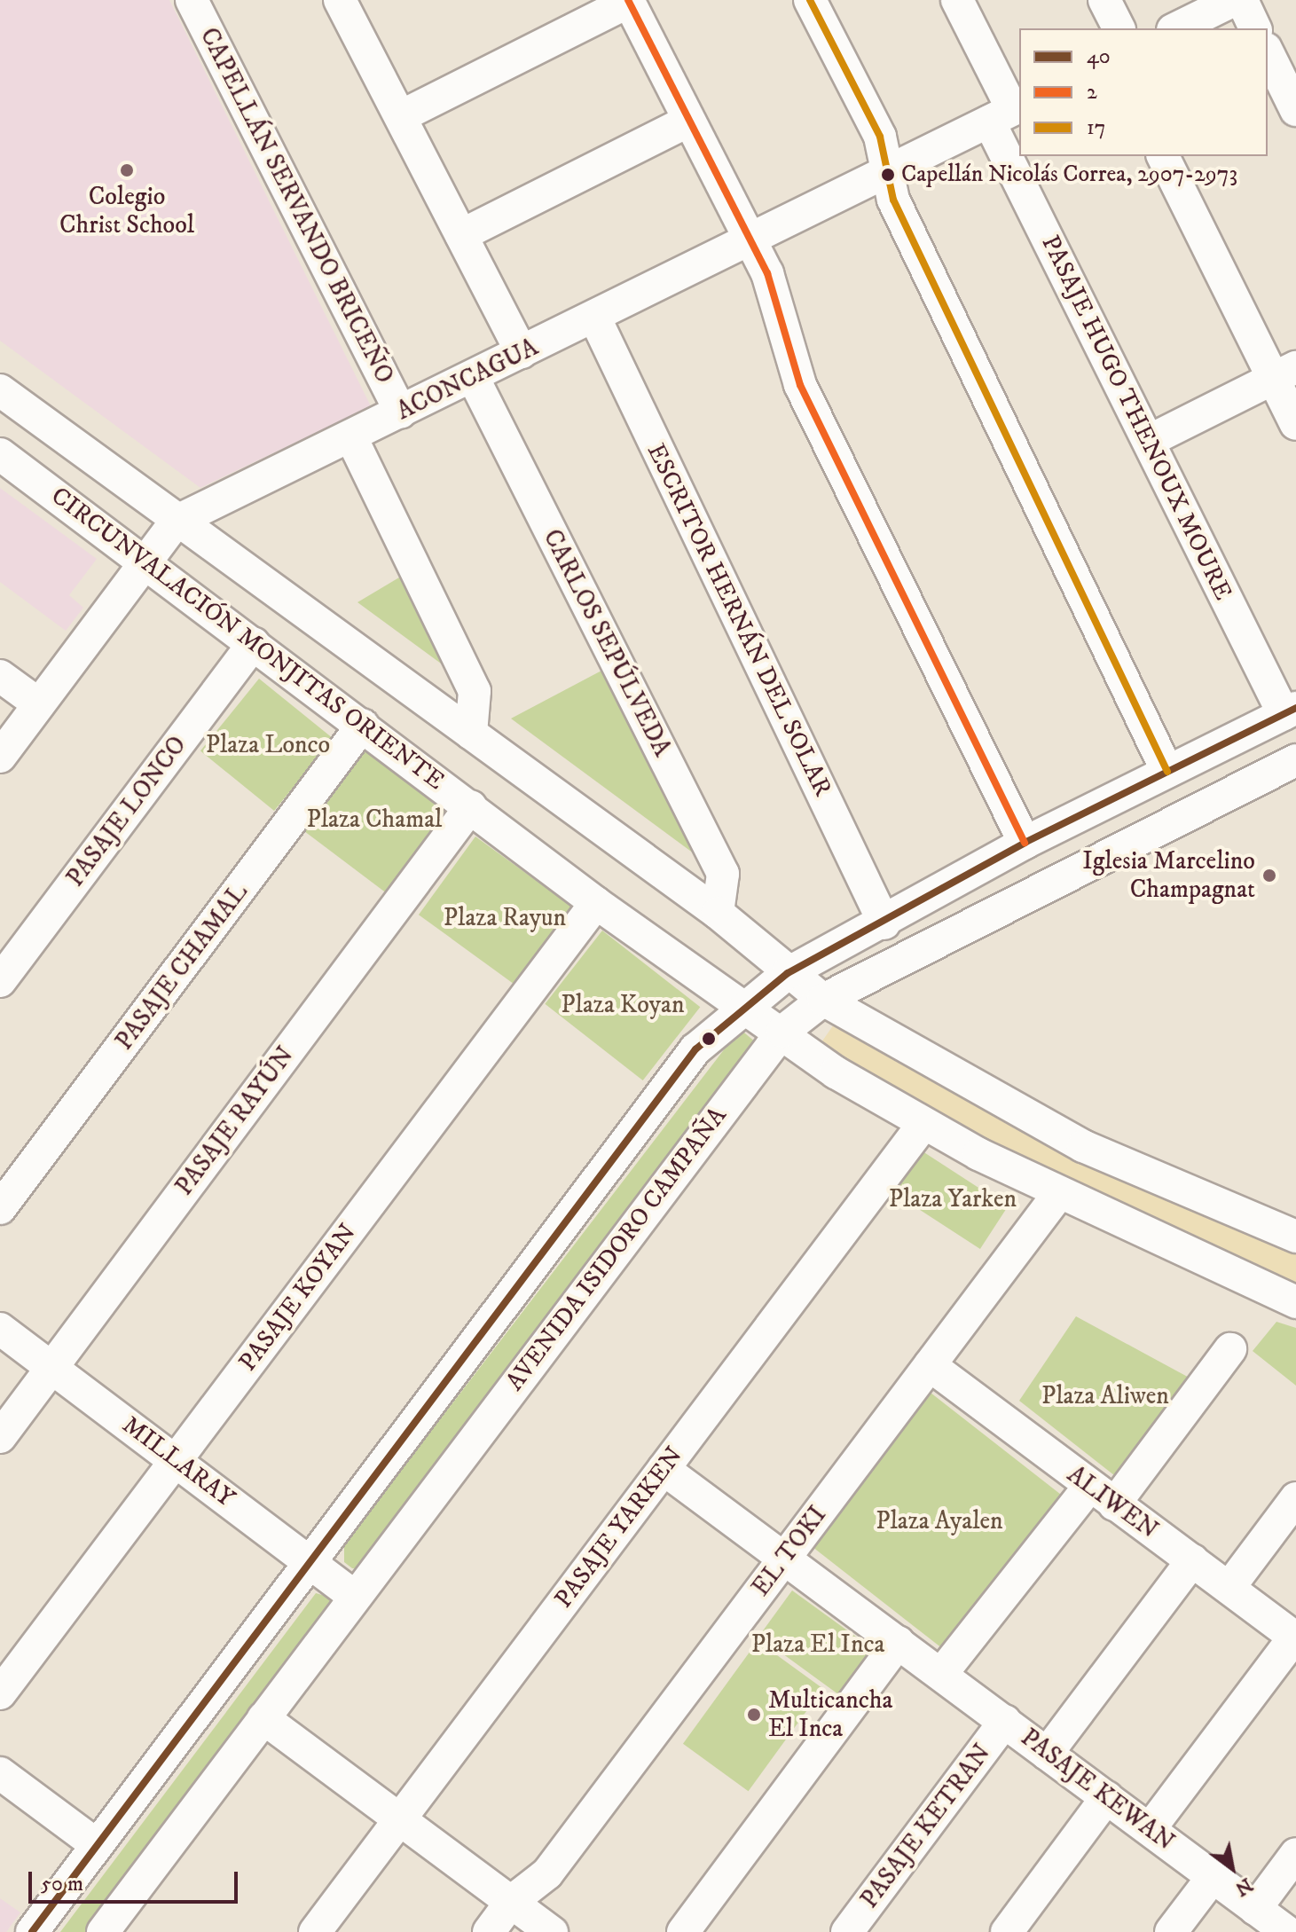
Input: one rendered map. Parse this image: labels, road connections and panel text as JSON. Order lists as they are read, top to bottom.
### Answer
{
  "streets": {
    "street": [
      "CAPELLÁN SERVANDO BRICEÑO",
      "ACONCAGUA",
      "PASAJE HUGO THENOUX MOURE",
      "ESCRITOR HERNÁN DEL SOLAR",
      "CIRCUNVALACIÓN MONJITAS ORIENTE",
      "CARLOS SEPÚLVEDA",
      "PASAJE LONCO",
      "PASAJE CHAMAL",
      "PASAJE RAYÚN",
      "AVENIDA ISIDORO CAMPAÑA",
      "PASAJE KOYAN",
      "MILLARAY",
      "ALIWEN",
      "PASAJE YARKEN",
      "EL TOKI",
      "PASAJE KEWAN",
      "PASAJE KETRAN"
    ]
  },
  "crossings": [
    ["CAPELLÁN SERVANDO BRICEÑO", "ACONCAGUA"],
    ["ACONCAGUA", "PASAJE HUGO THENOUX MOURE"],
    ["ACONCAGUA", "ESCRITOR HERNÁN DEL SOLAR"],
    ["ACONCAGUA", "CIRCUNVALACIÓN MONJITAS ORIENTE"],
    ["ACONCAGUA", "CARLOS SEPÚLVEDA"],
    ["CIRCUNVALACIÓN MONJITAS ORIENTE", "CARLOS SEPÚLVEDA"],
    ["CIRCUNVALACIÓN MONJITAS ORIENTE", "PASAJE LONCO"],
    ["CIRCUNVALACIÓN MONJITAS ORIENTE", "PASAJE CHAMAL"],
    ["CIRCUNVALACIÓN MONJITAS ORIENTE", "PASAJE RAYÚN"],
    ["CIRCUNVALACIÓN MONJITAS ORIENTE", "AVENIDA ISIDORO CAMPAÑA"],
    ["CIRCUNVALACIÓN MONJITAS ORIENTE", "PASAJE KOYAN"],
    ["CIRCUNVALACIÓN MONJITAS ORIENTE", "PASAJE YARKEN"],
    ["CIRCUNVALACIÓN MONJITAS ORIENTE", "EL TOKI"],
    ["PASAJE RAYÚN", "MILLARAY"],
    ["AVENIDA ISIDORO CAMPAÑA", "MILLARAY"],
    ["PASAJE KOYAN", "MILLARAY"],
    ["ALIWEN", "EL TOKI"],
    ["EL TOKI", "PASAJE KEWAN"],
    ["PASAJE KEWAN", "PASAJE KETRAN"]
  ],
  "parks": [
    "Plaza Lonco",
    "Plaza Chamal",
    "Plaza Rayun",
    "Plaza Koyan",
    "Plaza Yarken",
    "Plaza Aliwen",
    "Plaza Ayalen",
    "Plaza El Inca"
  ],
  "places": [
    "Colegio Christ School",
    "Capellán Nicolás Correa, 2907-2973",
    "Iglesia Marcelino Champagnat",
    "Multicancha El Inca"
  ],
  "lines": ["transit line 2", "transit line 17", "transit line 40"],
  "legend": ["40", "2", "17"],
  "scale_bar": "50 m",
  "north": "bottom right"
}
